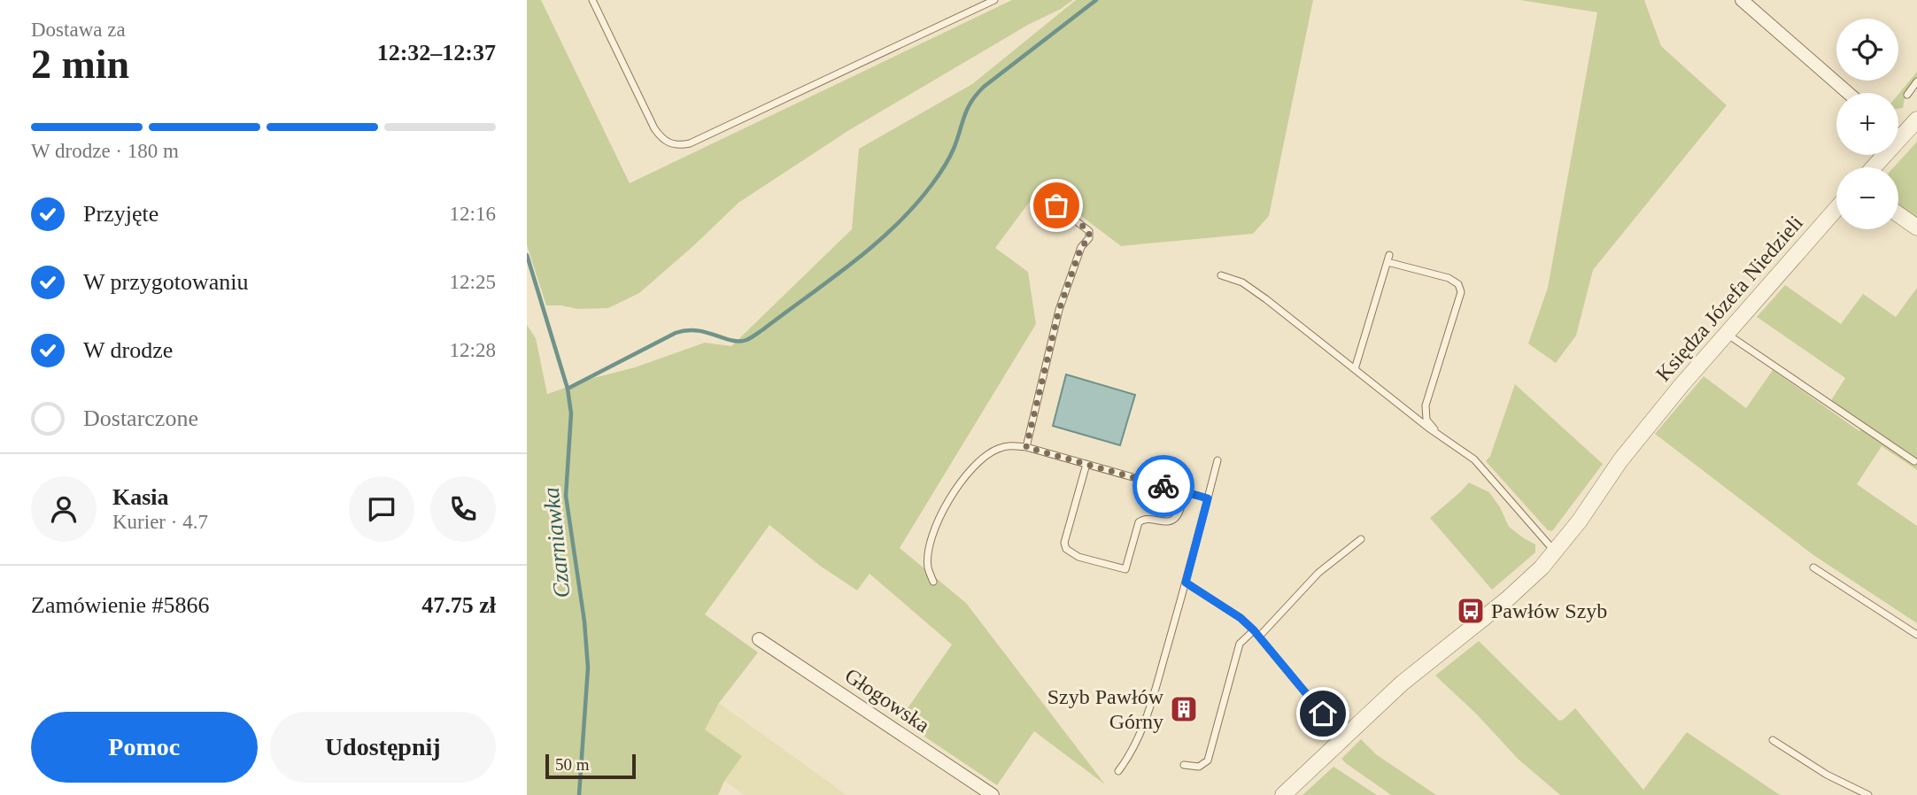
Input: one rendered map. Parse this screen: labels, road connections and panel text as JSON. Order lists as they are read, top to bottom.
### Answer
{
  "streets": {
    "street": ["Księdza Józefa Niedzieli", "Głogowska"]
  },
  "water": ["Czarniawka"],
  "places": {
    "bus stop": ["Pawłów Szyb"],
    "building": ["Szyb Pawłów Górny"]
  },
  "scale_bar": "50 m",
  "page": {
    "heading": ["2 min", "Dostawa za", "12:32–12:37"],
    "panel": [
      "Kasia",
      "Kurier · 4.7",
      "Zamówienie #5866",
      "47.75 zł"
    ],
    "map_buttons": ["+", "−"],
    "bar": "W drodze · 180 m",
    "list": [
      ["Przyjęte", "12:16"],
      ["W przygotowaniu", "12:25"],
      ["W drodze", "12:28"],
      "Dostarczone"
    ],
    "buttons": ["Pomoc", "Udostępnij"],
    "scale": "50 m"
  }
}
